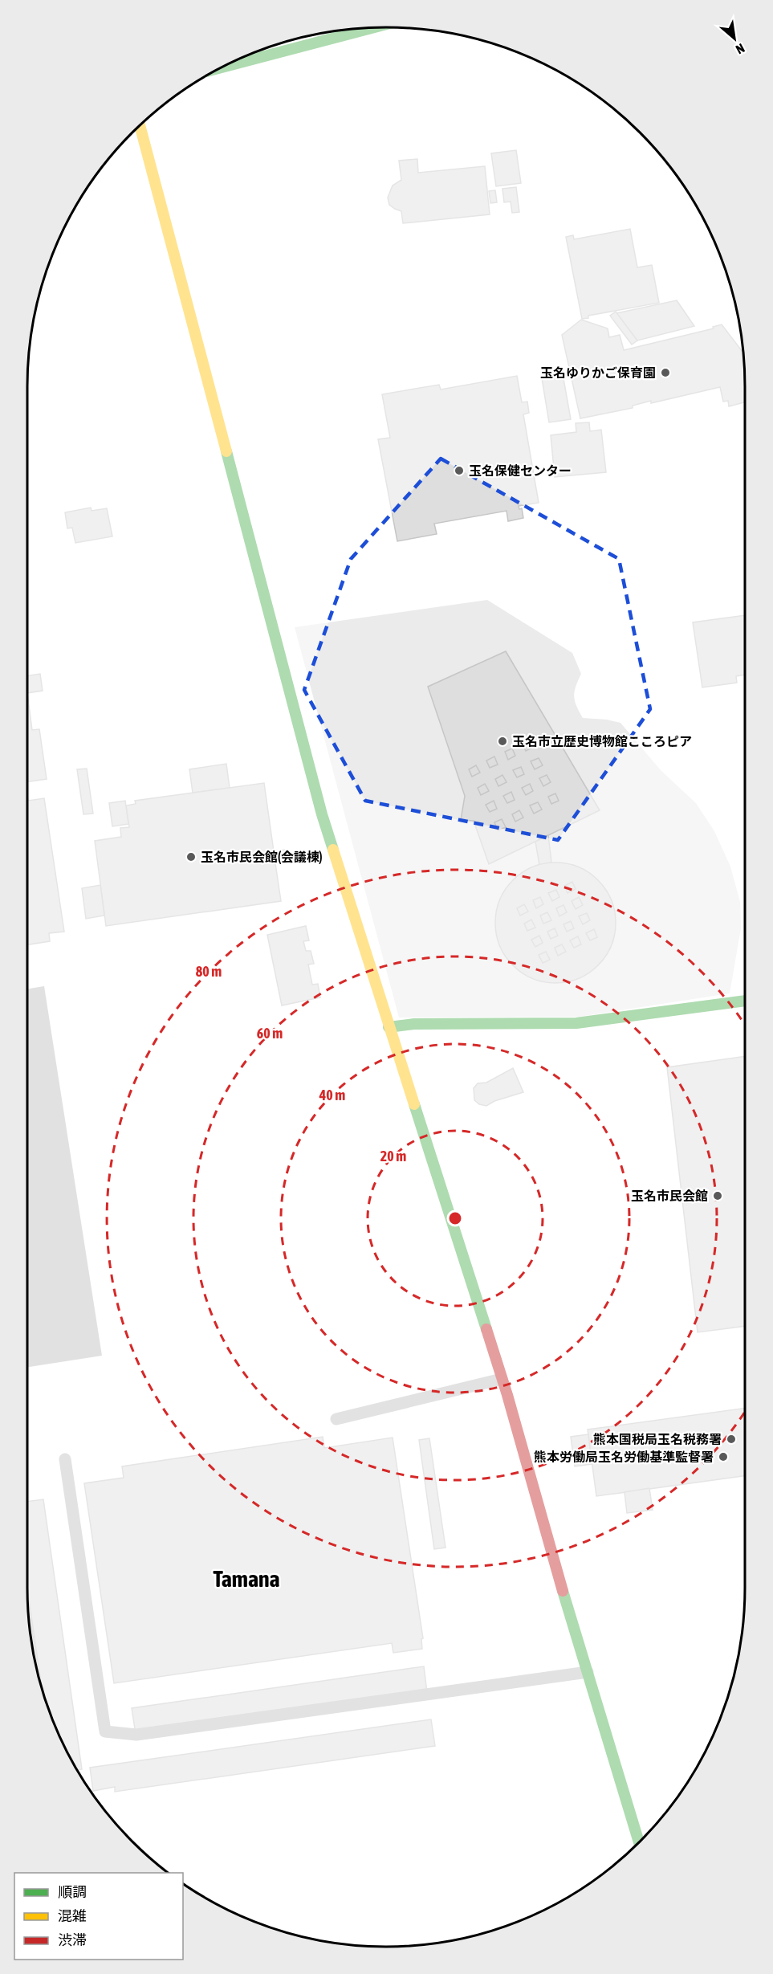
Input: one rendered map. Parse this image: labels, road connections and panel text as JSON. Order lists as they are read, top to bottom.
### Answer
{
  "districts": ["Tamana"],
  "places": [
    "玉名ゆりかご保育園",
    "玉名保健センター",
    "玉名市立歴史博物館こころピア",
    "玉名市民会館(会議棟)",
    "玉名市民会館",
    "熊本国税局玉名税務署",
    "熊本労働局玉名労働基準監督署"
  ],
  "legend": ["順調", "混雑", "渋滞"],
  "north": "bottom right",
  "rings": [
    "80 m",
    "60 m",
    "40 m",
    "20 m"
  ]
}
